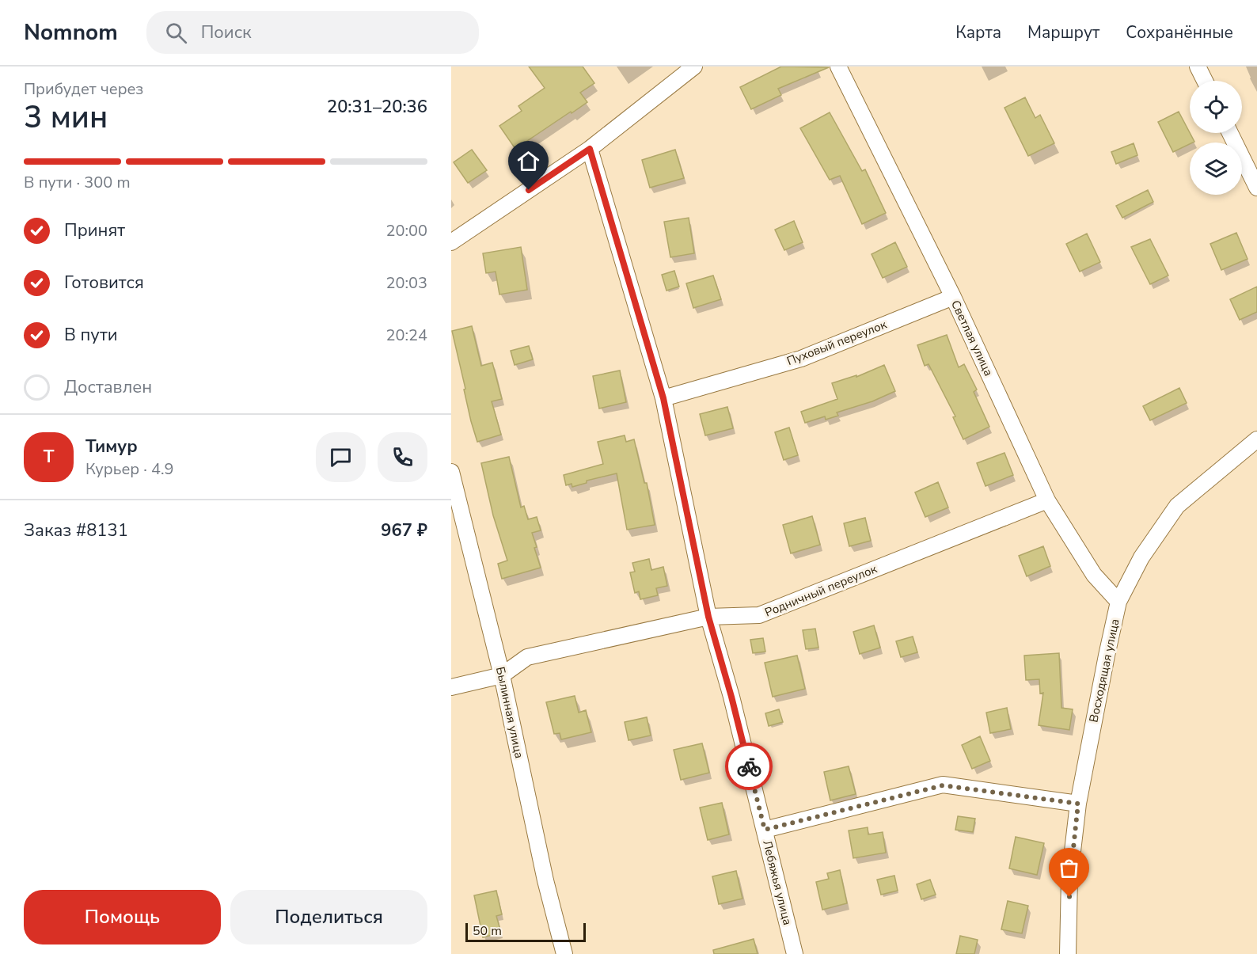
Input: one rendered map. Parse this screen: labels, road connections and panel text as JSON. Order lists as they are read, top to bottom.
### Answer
{
  "streets": {
    "street": [
      "Светлая улица",
      "Пуховый переулок",
      "Родничный переулок",
      "Восходящая улица",
      "Былинная улица",
      "Лебяжья улица"
    ]
  },
  "crossings": [
    ["Светлая улица", "Пуховый переулок"],
    ["Светлая улица", "Родничный переулок"],
    ["Светлая улица", "Восходящая улица"],
    ["Пуховый переулок", "Лебяжья улица"],
    ["Родничный переулок", "Былинная улица"],
    ["Родничный переулок", "Лебяжья улица"]
  ],
  "scale_bar": "50 m",
  "page": {
    "header": "Nomnom",
    "search": "Поиск",
    "nav": ["Карта", "Маршрут", "Сохранённые"],
    "heading": ["3 мин", "Прибудет через", "20:31–20:36"],
    "panel": [
      "Тимур",
      "Курьер · 4.9",
      "Заказ #8131",
      "967 ₽"
    ],
    "bar": "В пути · 300 m",
    "list": [
      ["Принят", "20:00"],
      ["Готовится", "20:03"],
      ["В пути", "20:24"],
      "Доставлен"
    ],
    "round": "Т",
    "buttons": ["Помощь", "Поделиться"],
    "scale": "50 m"
  }
}
